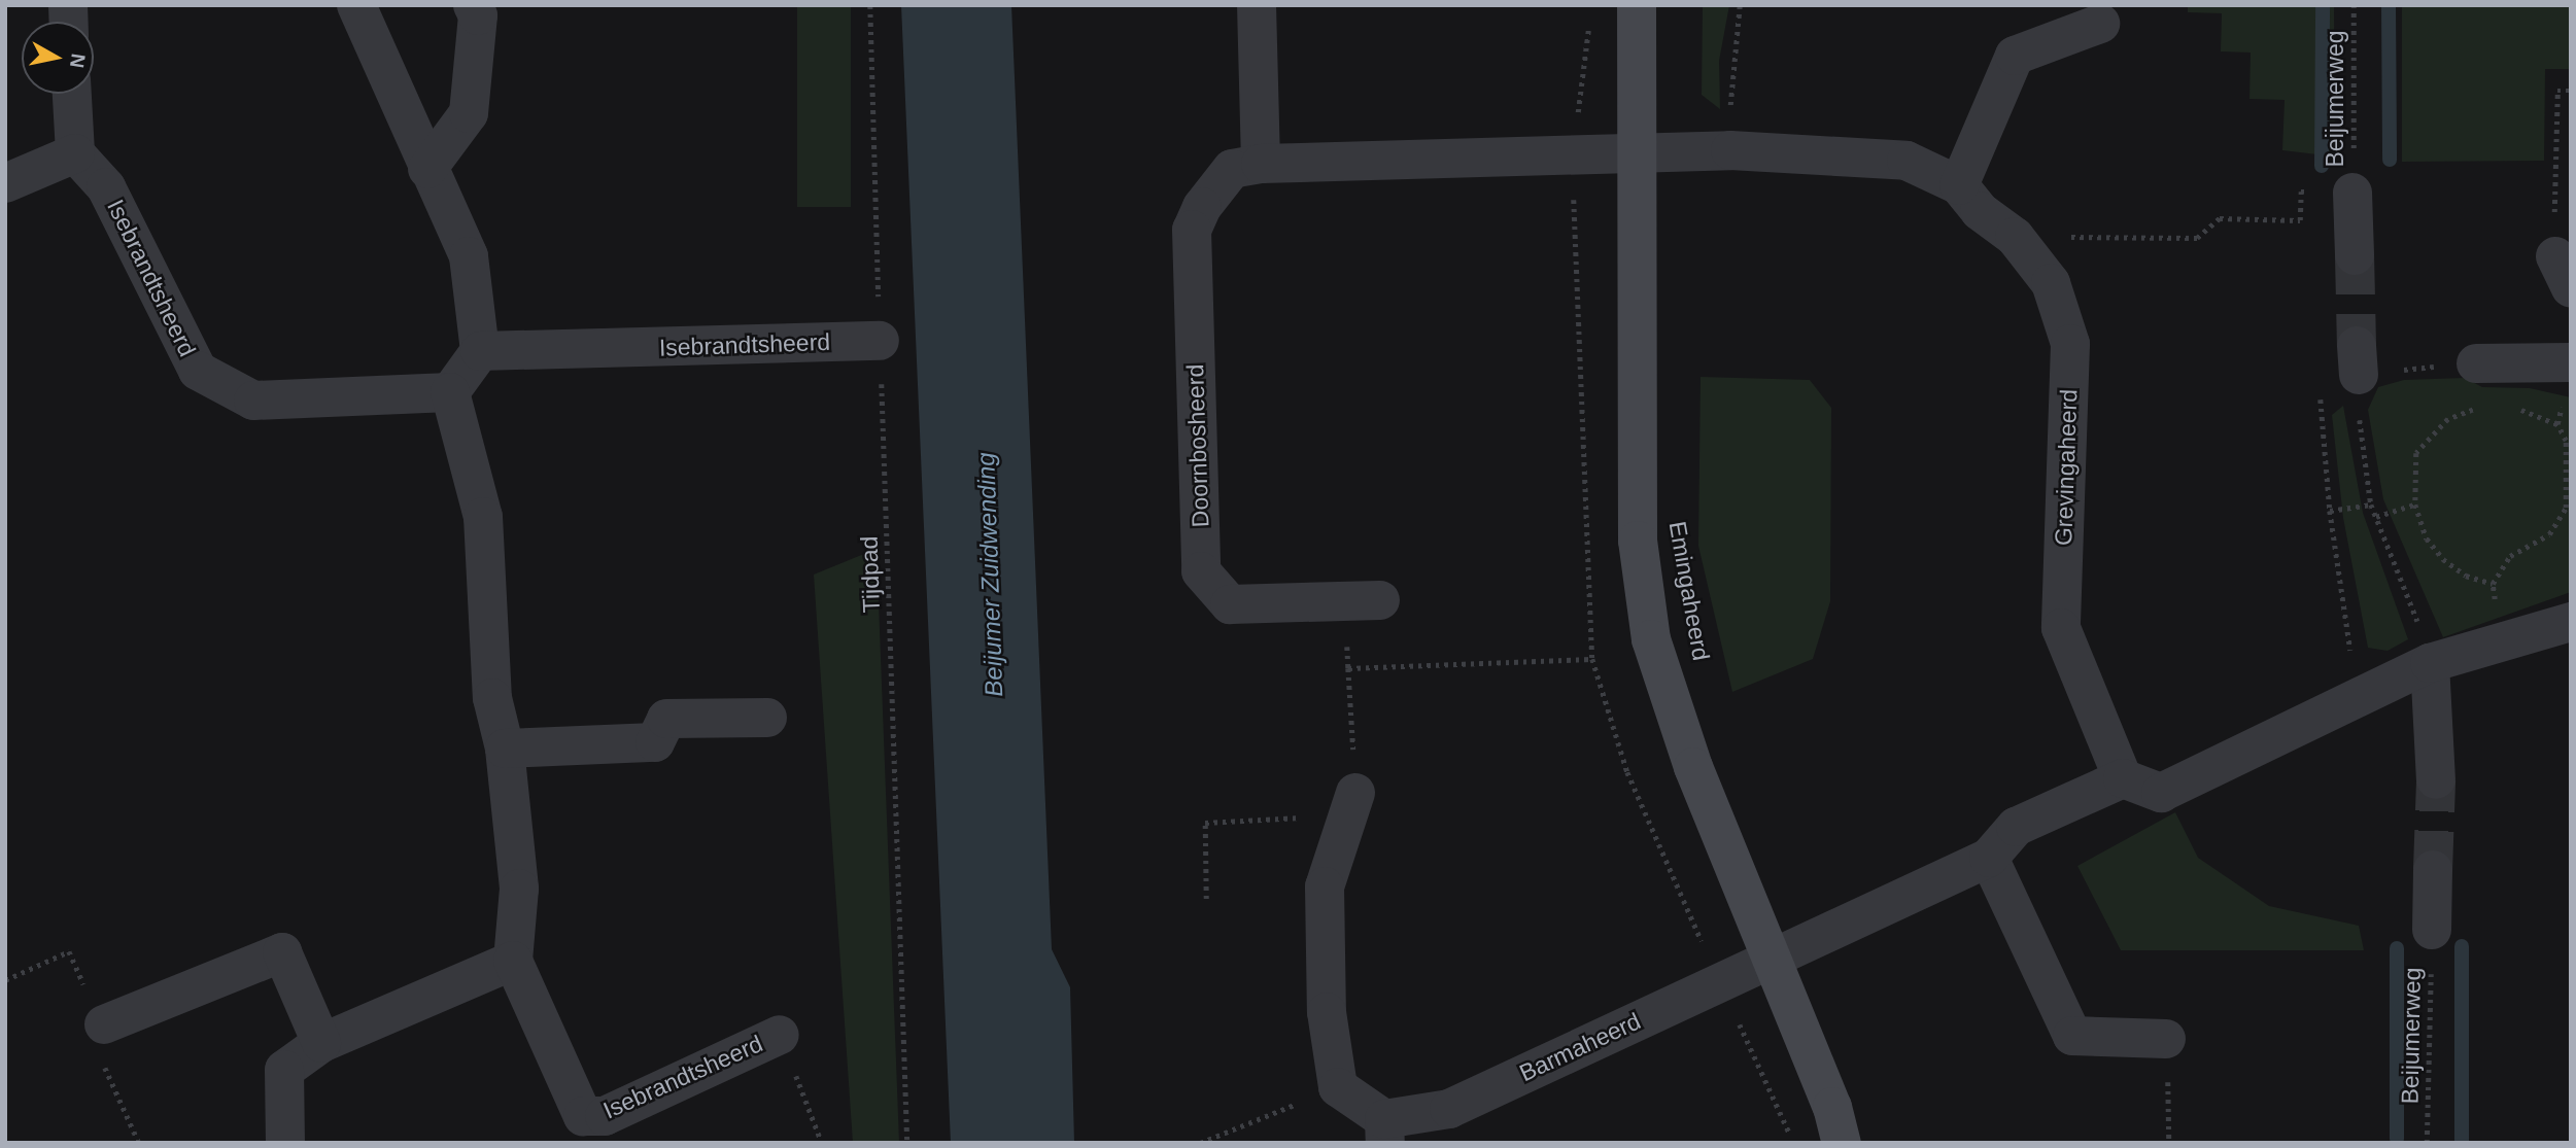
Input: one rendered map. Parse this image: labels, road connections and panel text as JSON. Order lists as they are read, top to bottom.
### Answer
{
  "streets": {
    "street": [
      "Isebrandtsheerd",
      "Doornbosheerd",
      "Grevingaheerd",
      "Emingaheerd",
      "Barmaheerd"
    ],
    "path": ["Beijumerweg", "Tijdpad"]
  },
  "crossings": [
    ["Isebrandtsheerd", "Tijdpad"],
    ["Doornbosheerd", "Grevingaheerd"],
    ["Doornbosheerd", "Emingaheerd"],
    ["Grevingaheerd", "Emingaheerd"],
    ["Emingaheerd", "Barmaheerd"]
  ],
  "water": ["Beijumer Zuidwending"],
  "north": "right"
}
